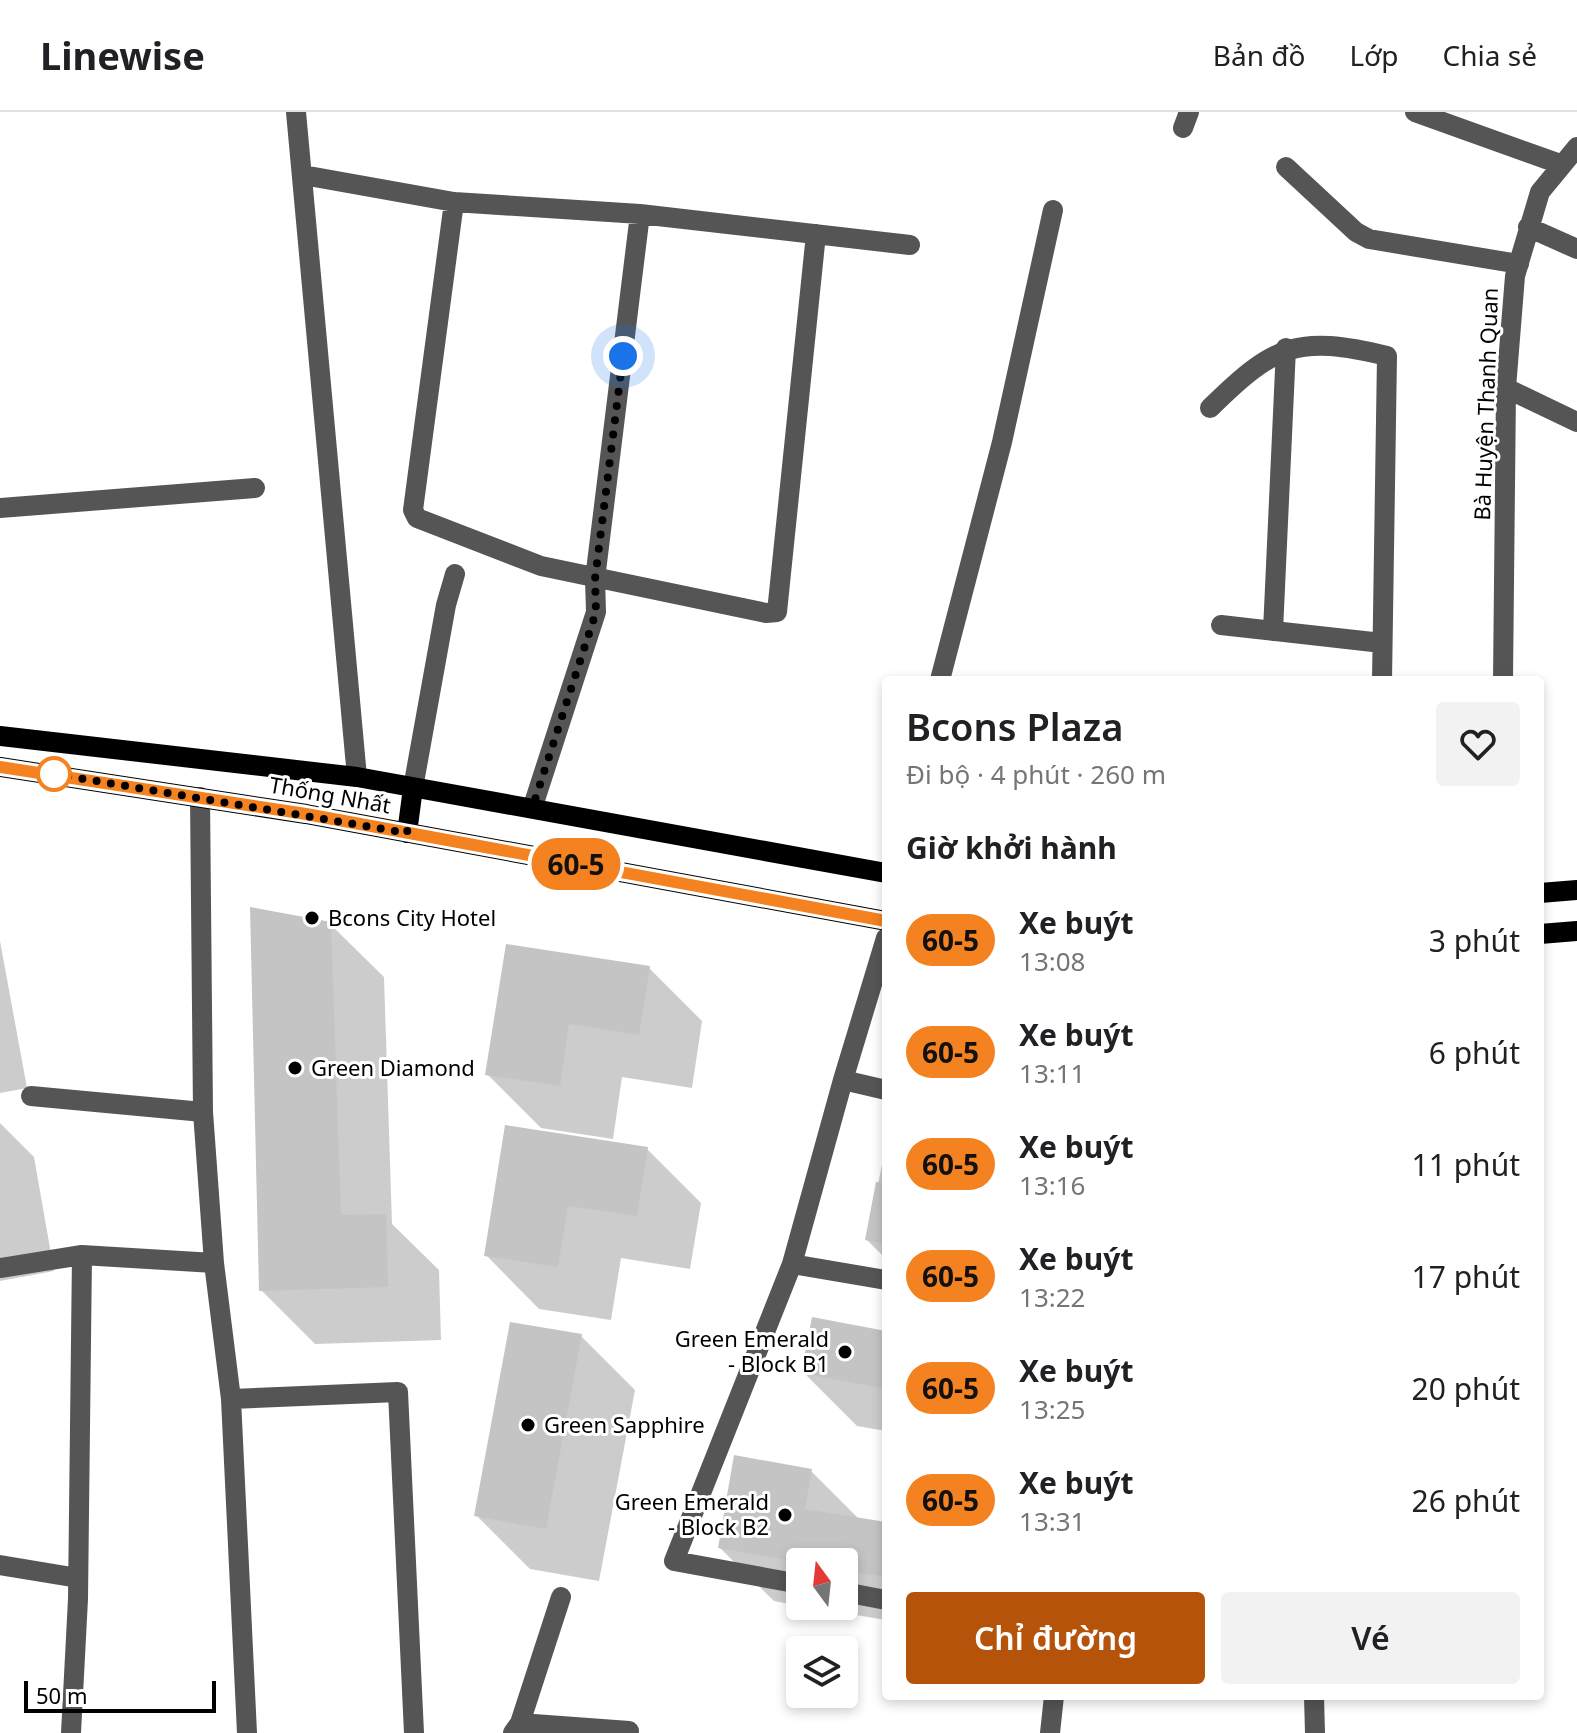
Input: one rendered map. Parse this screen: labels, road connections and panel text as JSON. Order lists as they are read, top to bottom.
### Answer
{
  "streets": {
    "main road": ["Thống Nhất"],
    "street": ["Bà Huyện Thanh Quan"]
  },
  "places": [
    "Bcons City Hotel",
    "Green Diamond",
    "Green Emerald - Block B1",
    "Green Sapphire",
    "Green Emerald - Block B2"
  ],
  "lines": ["bus line 60-5"],
  "scale_bar": "50 m",
  "north": "top",
  "page": {
    "header": "Linewise",
    "nav": ["Bản đồ", "Lớp", "Chia sẻ"],
    "on_map": "60-5",
    "heading": [
      ["Bcons Plaza", "Đi bộ · 4 phút · 260 m"],
      "Giờ khởi hành"
    ],
    "list": [
      {
        "mark": "60-5",
        "name": "Xe buýt",
        "note": "13:08",
        "value": "3 phút"
      },
      {
        "mark": "60-5",
        "name": "Xe buýt",
        "note": "13:11",
        "value": "6 phút"
      },
      {
        "mark": "60-5",
        "name": "Xe buýt",
        "note": "13:16",
        "value": "11 phút"
      },
      {
        "mark": "60-5",
        "name": "Xe buýt",
        "note": "13:22",
        "value": "17 phút"
      },
      {
        "mark": "60-5",
        "name": "Xe buýt",
        "note": "13:25",
        "value": "20 phút"
      },
      {
        "mark": "60-5",
        "name": "Xe buýt",
        "note": "13:31",
        "value": "26 phút"
      }
    ],
    "buttons": ["Chỉ đường", "Vé"],
    "scale": "50 m"
  }
}
